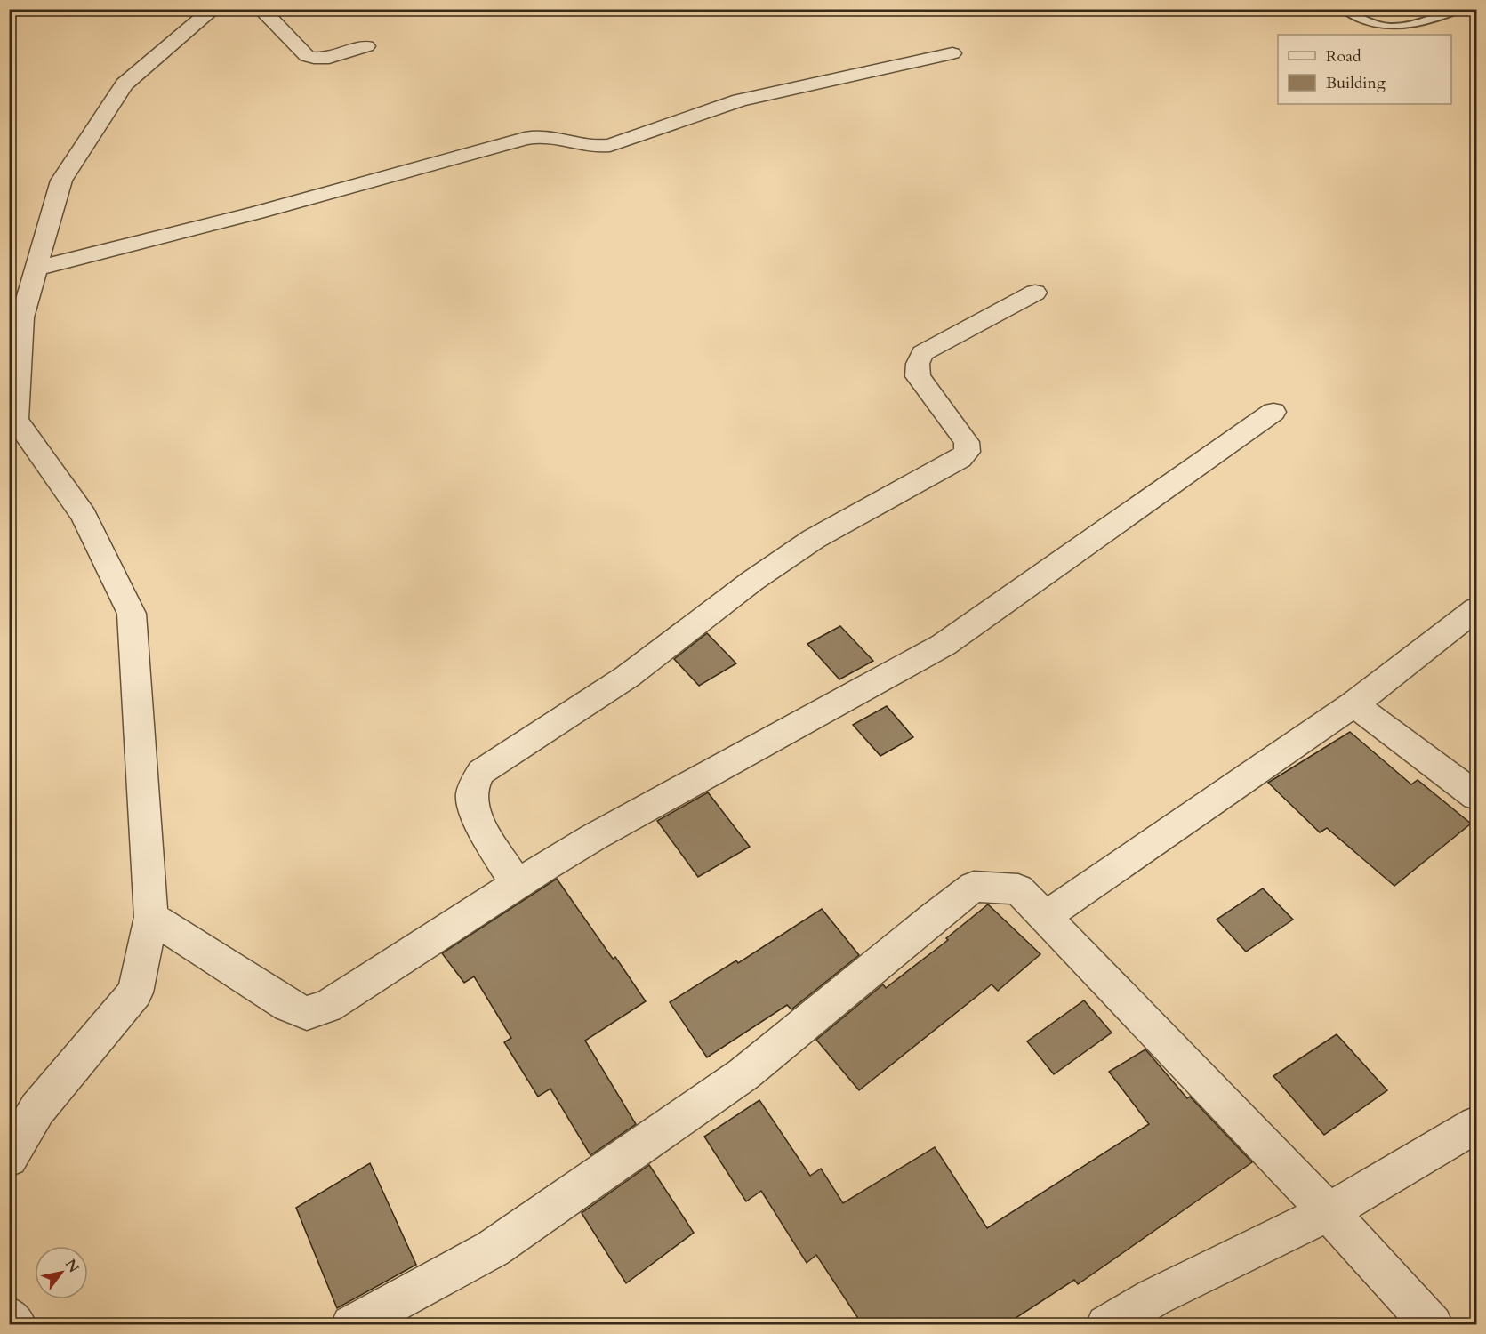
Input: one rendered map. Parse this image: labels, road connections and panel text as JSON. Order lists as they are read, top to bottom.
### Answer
{
  "legend": ["Road", "Building"],
  "north": "top right"
}
